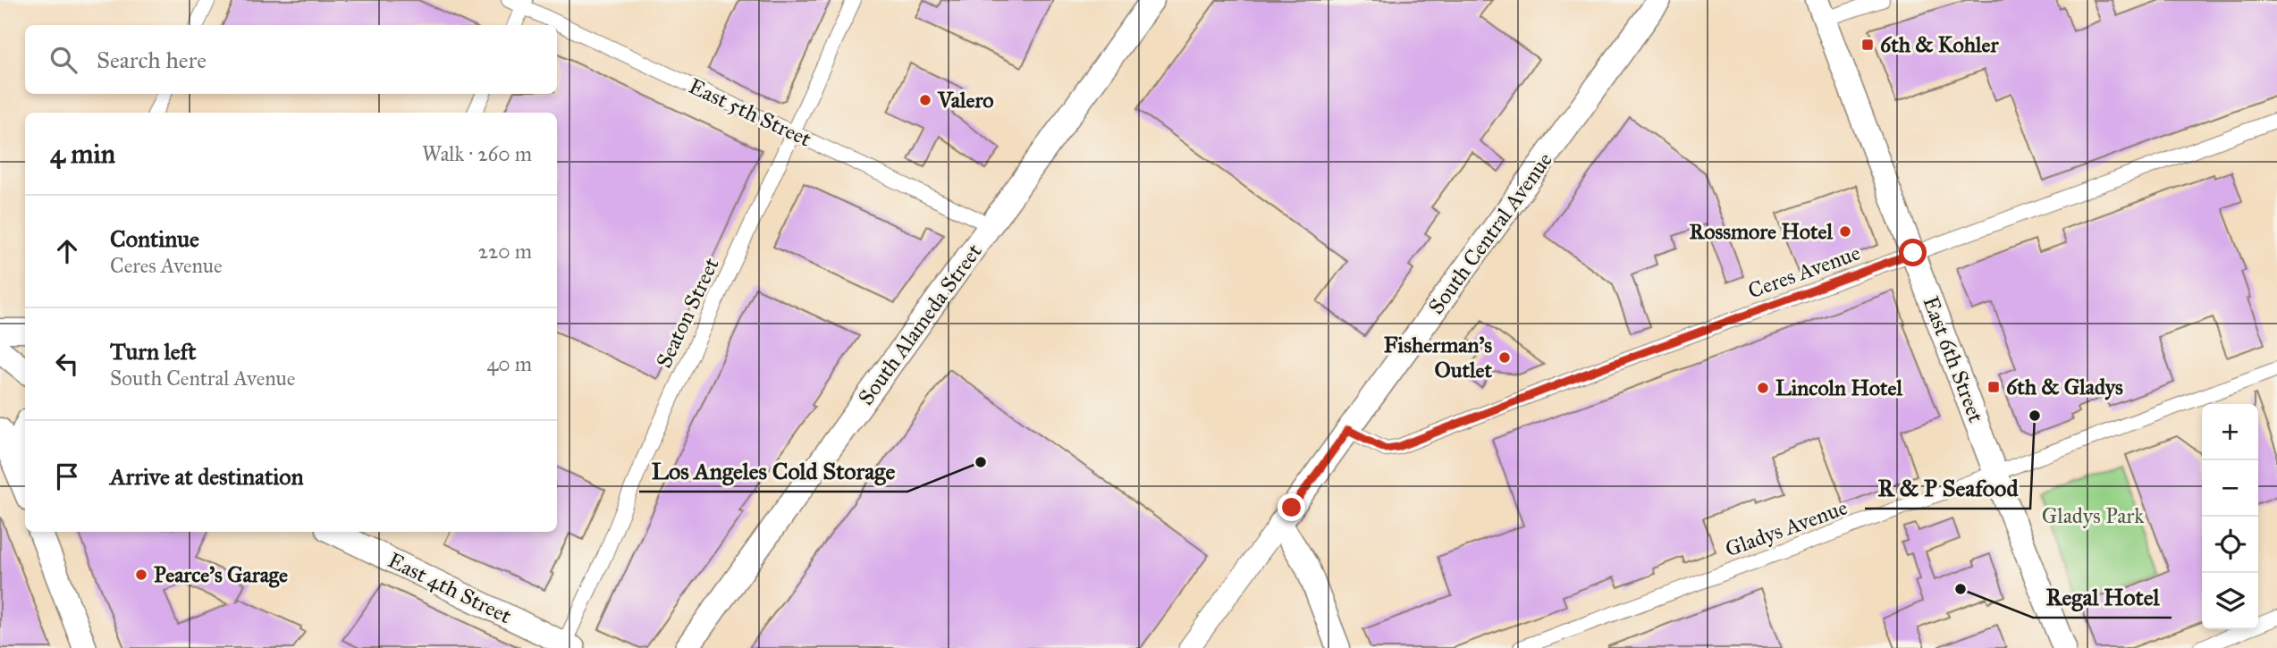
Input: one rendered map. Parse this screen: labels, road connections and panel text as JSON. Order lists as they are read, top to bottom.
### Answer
{
  "streets": {
    "main road": [
      "South Central Avenue",
      "South Alameda Street",
      "East 6th Street",
      "East 4th Street"
    ],
    "street": [
      "East 5th Street",
      "Ceres Avenue",
      "Seaton Street",
      "Gladys Avenue"
    ]
  },
  "crossings": [
    ["East 5th Street", "Seaton Street"],
    ["East 5th Street", "South Alameda Street"],
    ["South Central Avenue", "Ceres Avenue"],
    ["Ceres Avenue", "East 6th Street"],
    ["Seaton Street", "East 4th Street"],
    ["East 6th Street", "Gladys Avenue"]
  ],
  "parks": ["Gladys Park"],
  "places": {
    "transit": ["6th & Kohler", "6th & Gladys"],
    "other": [
      "Valero",
      "Rossmore Hotel",
      "Fisherman's Outlet",
      "Lincoln Hotel",
      "R & P Seafood",
      "Los Angeles Cold Storage",
      "Pearce's Garage",
      "Regal Hotel"
    ]
  },
  "page": {
    "search": "Search here",
    "heading": ["4 min", "Walk · 260 m"],
    "list": [
      ["Continue", "Ceres Avenue", "220 m"],
      ["Turn left", "South Central Avenue", "40 m"],
      "Arrive at destination"
    ],
    "map_buttons": ["+", "−"]
  }
}
